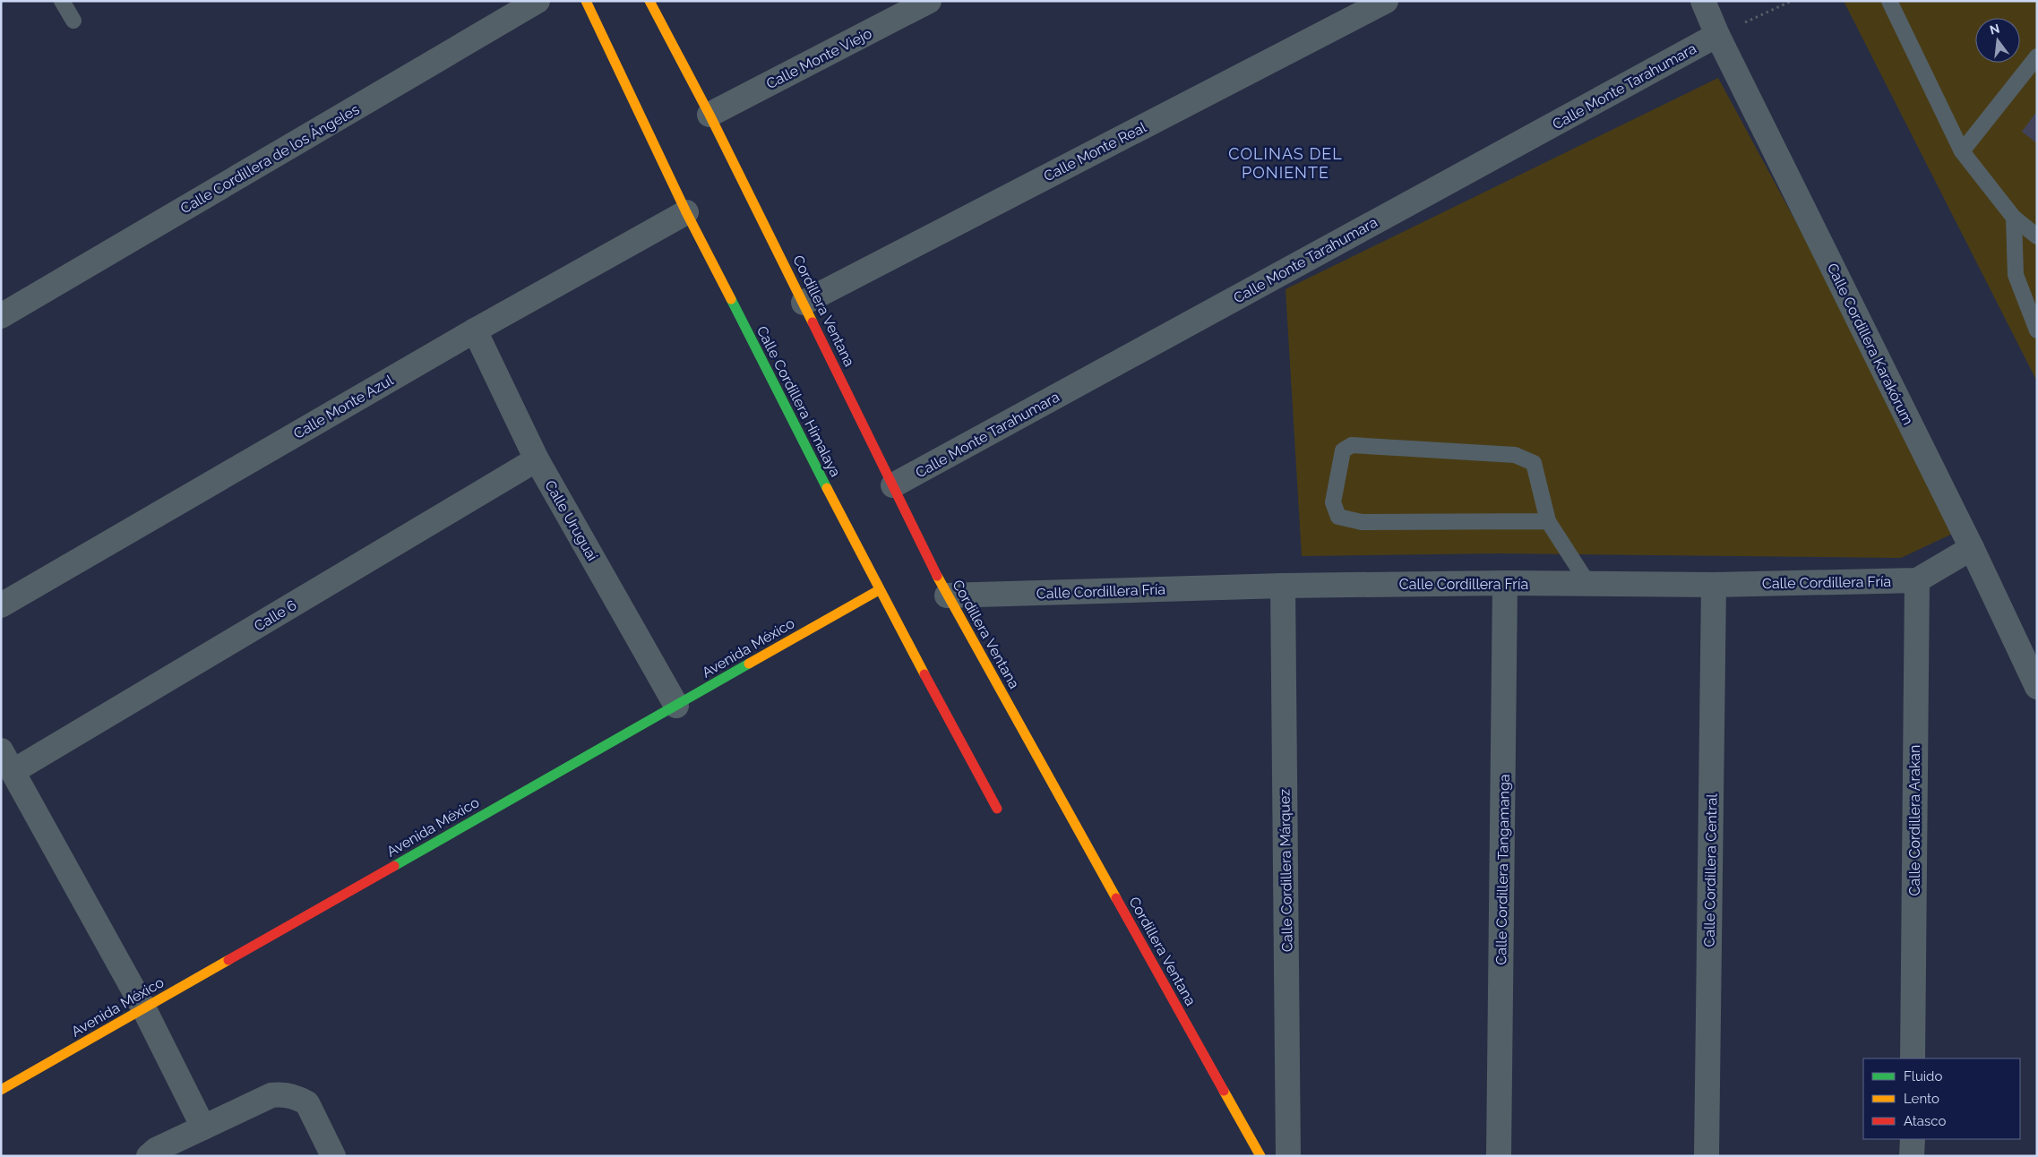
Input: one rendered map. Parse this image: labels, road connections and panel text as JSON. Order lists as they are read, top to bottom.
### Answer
{
  "streets": {
    "street": [
      "Calle Monte Viejo",
      "Calle Monte Tarahumara",
      "Calle Monte Real",
      "Calle Cordillera de los Ángeles",
      "Cordillera Ventana",
      "Calle Cordillera Karakórum",
      "Calle Cordillera Himalaya",
      "Calle Monte Azul",
      "Calle Uruguai",
      "Calle Cordillera Fría",
      "Calle 6",
      "Avenida México",
      "Calle Cordillera Arakan",
      "Calle Cordillera Tangamanga",
      "Calle Cordillera Márquez",
      "Calle Cordillera Central"
    ]
  },
  "crossings": [
    ["Calle Monte Viejo", "Cordillera Ventana"],
    ["Calle Monte Tarahumara", "Cordillera Ventana"],
    ["Calle Monte Tarahumara", "Calle Cordillera Karakórum"],
    ["Calle Monte Real", "Cordillera Ventana"],
    ["Cordillera Ventana", "Calle Cordillera Fría"],
    ["Calle Cordillera Karakórum", "Calle Cordillera Fría"],
    ["Calle Cordillera Himalaya", "Calle Monte Azul"],
    ["Calle Cordillera Himalaya", "Avenida México"],
    ["Calle Monte Azul", "Calle Uruguai"],
    ["Calle Uruguai", "Calle 6"],
    ["Calle Uruguai", "Avenida México"],
    ["Calle Cordillera Fría", "Calle Cordillera Arakan"],
    ["Calle Cordillera Fría", "Calle Cordillera Tangamanga"],
    ["Calle Cordillera Fría", "Calle Cordillera Márquez"],
    ["Calle Cordillera Fría", "Calle Cordillera Central"]
  ],
  "districts": ["COLINAS DEL PONIENTE"],
  "legend": ["Fluido", "Lento", "Atasco"],
  "north": "top"
}
